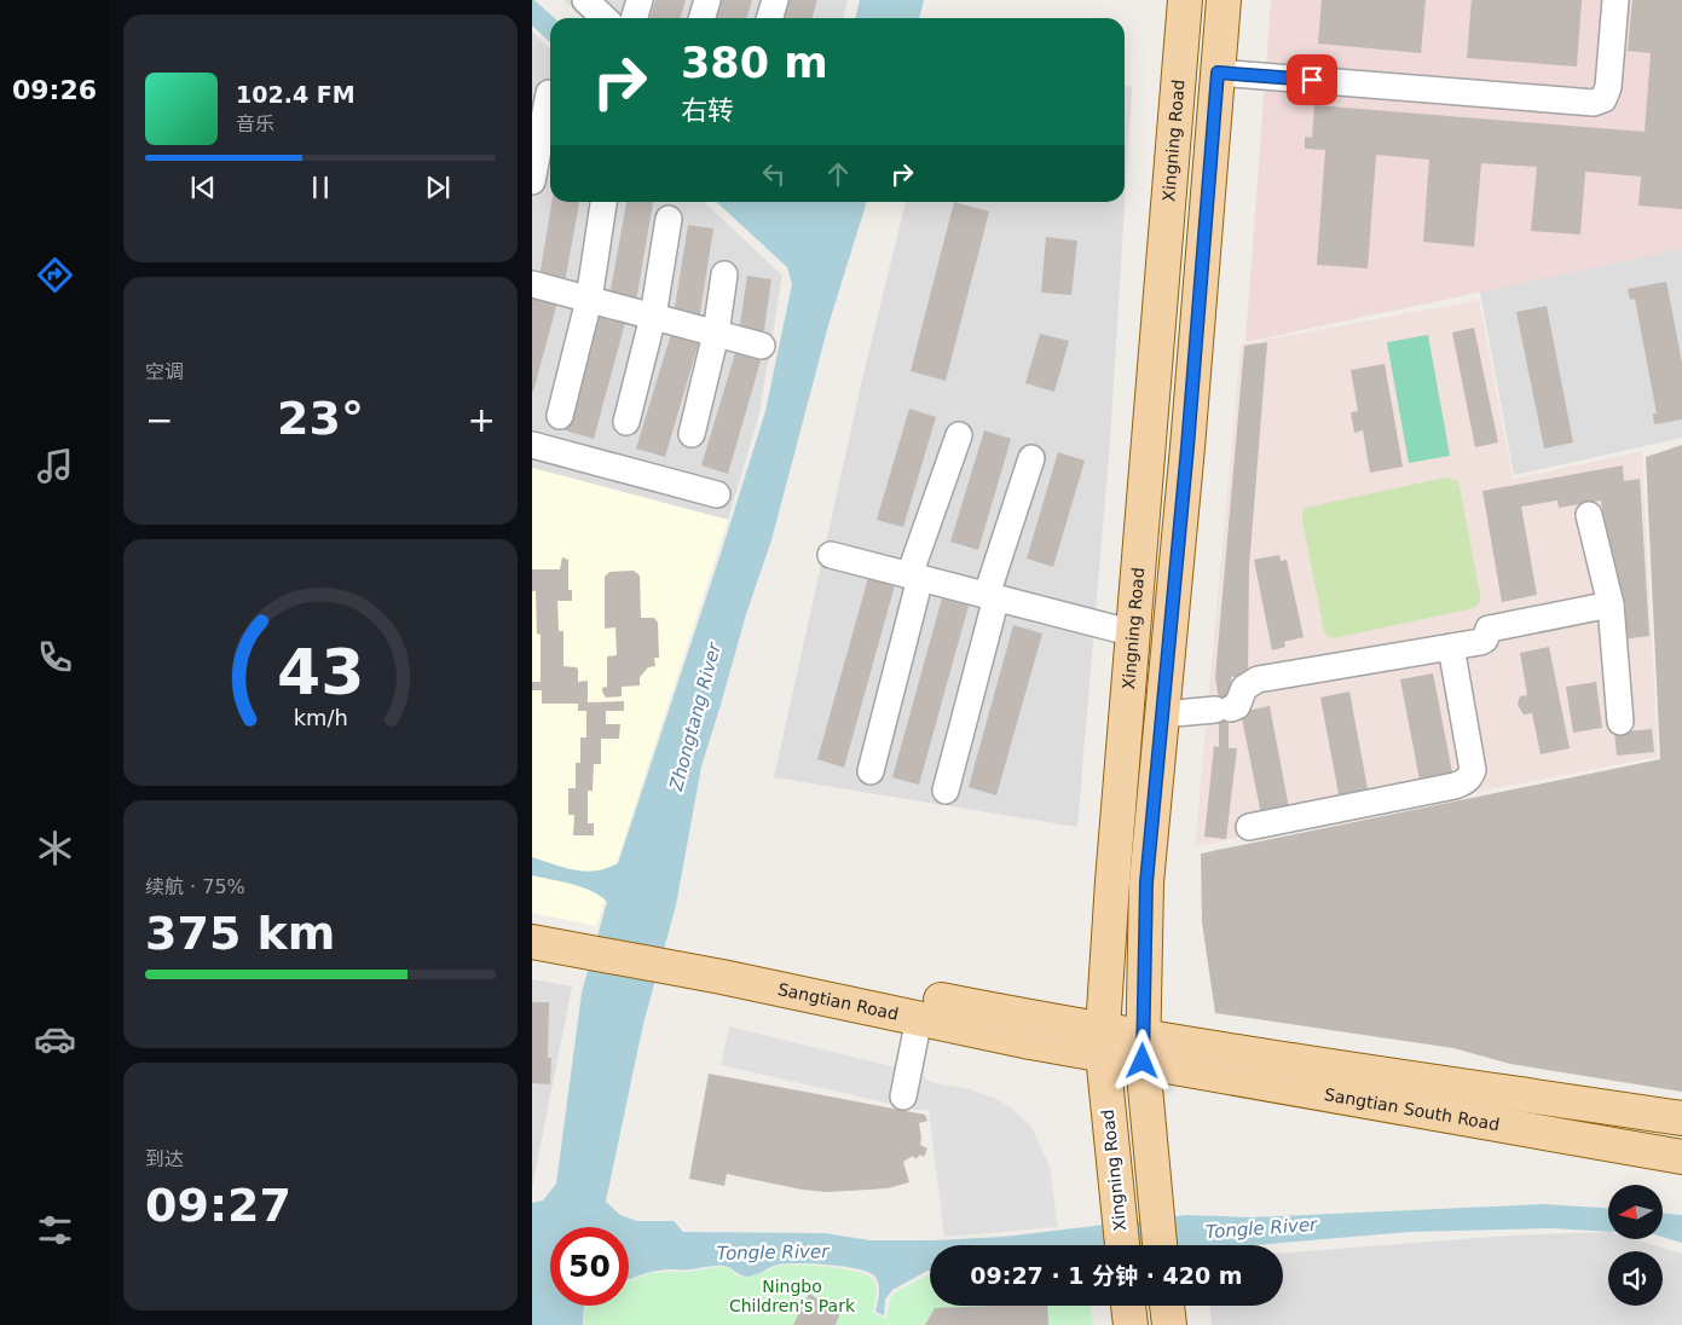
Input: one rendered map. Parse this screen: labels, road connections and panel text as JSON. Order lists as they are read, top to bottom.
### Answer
{
  "streets": {
    "main road": ["Xingning Road", "Sangtian Road", "Sangtian South Road"]
  },
  "crossings": [
    ["Xingning Road", "Sangtian Road"],
    ["Xingning Road", "Sangtian South Road"],
    ["Sangtian Road", "Sangtian South Road"]
  ],
  "water": ["Zhongtang River", "Tongle River"],
  "parks": ["Ningbo Children's Park"],
  "north": "left",
  "page": {
    "tabs": "09:26",
    "turn": ["380 m", "右转"],
    "song": ["102.4 FM", "音乐"],
    "tile": [
      "空调",
      ["续航 · 75%", "375 km"],
      ["到达", "09:27"]
    ],
    "heat": ["−", "23°", "+"],
    "limit": "50",
    "trip": "09:27 · 1 分钟 · 420 m",
    "gauge": ["43", "km/h"]
  }
}
